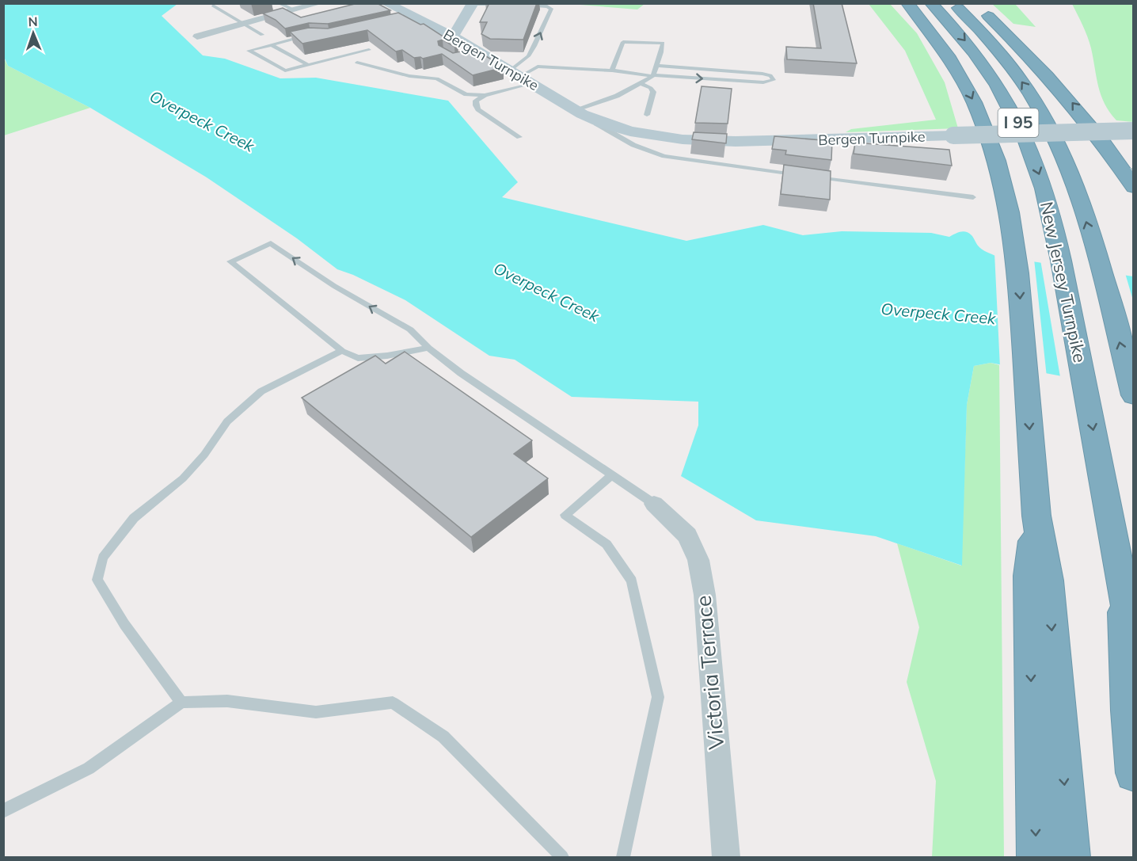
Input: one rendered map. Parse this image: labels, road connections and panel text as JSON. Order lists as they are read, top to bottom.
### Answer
{
  "streets": {
    "highway": ["I 95", "New Jersey Turnpike"],
    "main road": ["Bergen Turnpike"],
    "street": ["Victoria Terrace"]
  },
  "crossings": [
    ["I 95", "New Jersey Turnpike"]
  ],
  "water": ["Overpeck Creek"],
  "north": "top"
}
